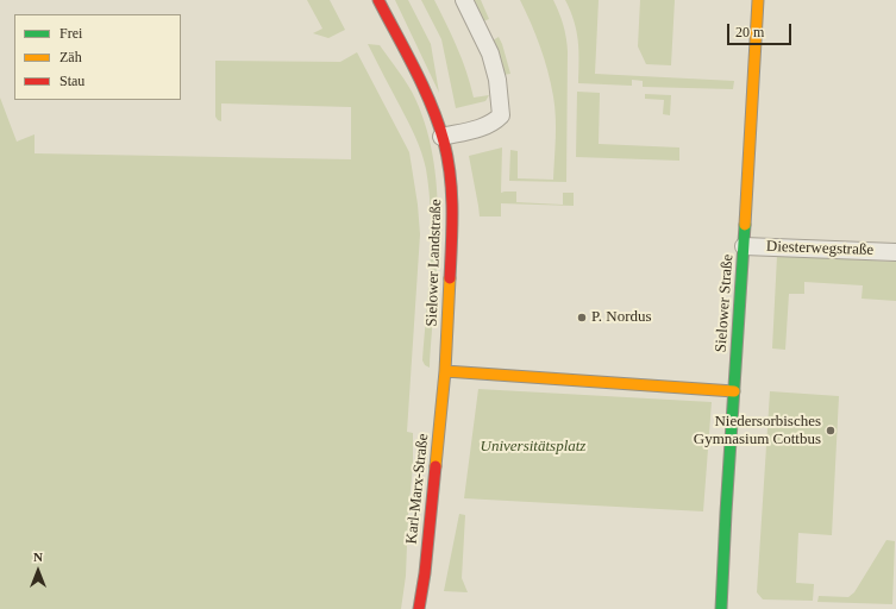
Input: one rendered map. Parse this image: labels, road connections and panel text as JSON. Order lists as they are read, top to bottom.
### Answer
{
  "streets": {
    "street": [
      "Diesterwegstraße",
      "Sielower Landstraße",
      "Sielower Straße",
      "Karl-Marx-Straße"
    ]
  },
  "crossings": [
    ["Diesterwegstraße", "Sielower Straße"],
    ["Sielower Landstraße", "Karl-Marx-Straße"]
  ],
  "parks": ["Universitätsplatz"],
  "places": ["P. Nordus", "Niedersorbisches Gymnasium Cottbus"],
  "legend": ["Frei", "Zäh", "Stau"],
  "scale_bar": "20 m",
  "north": "top"
}
